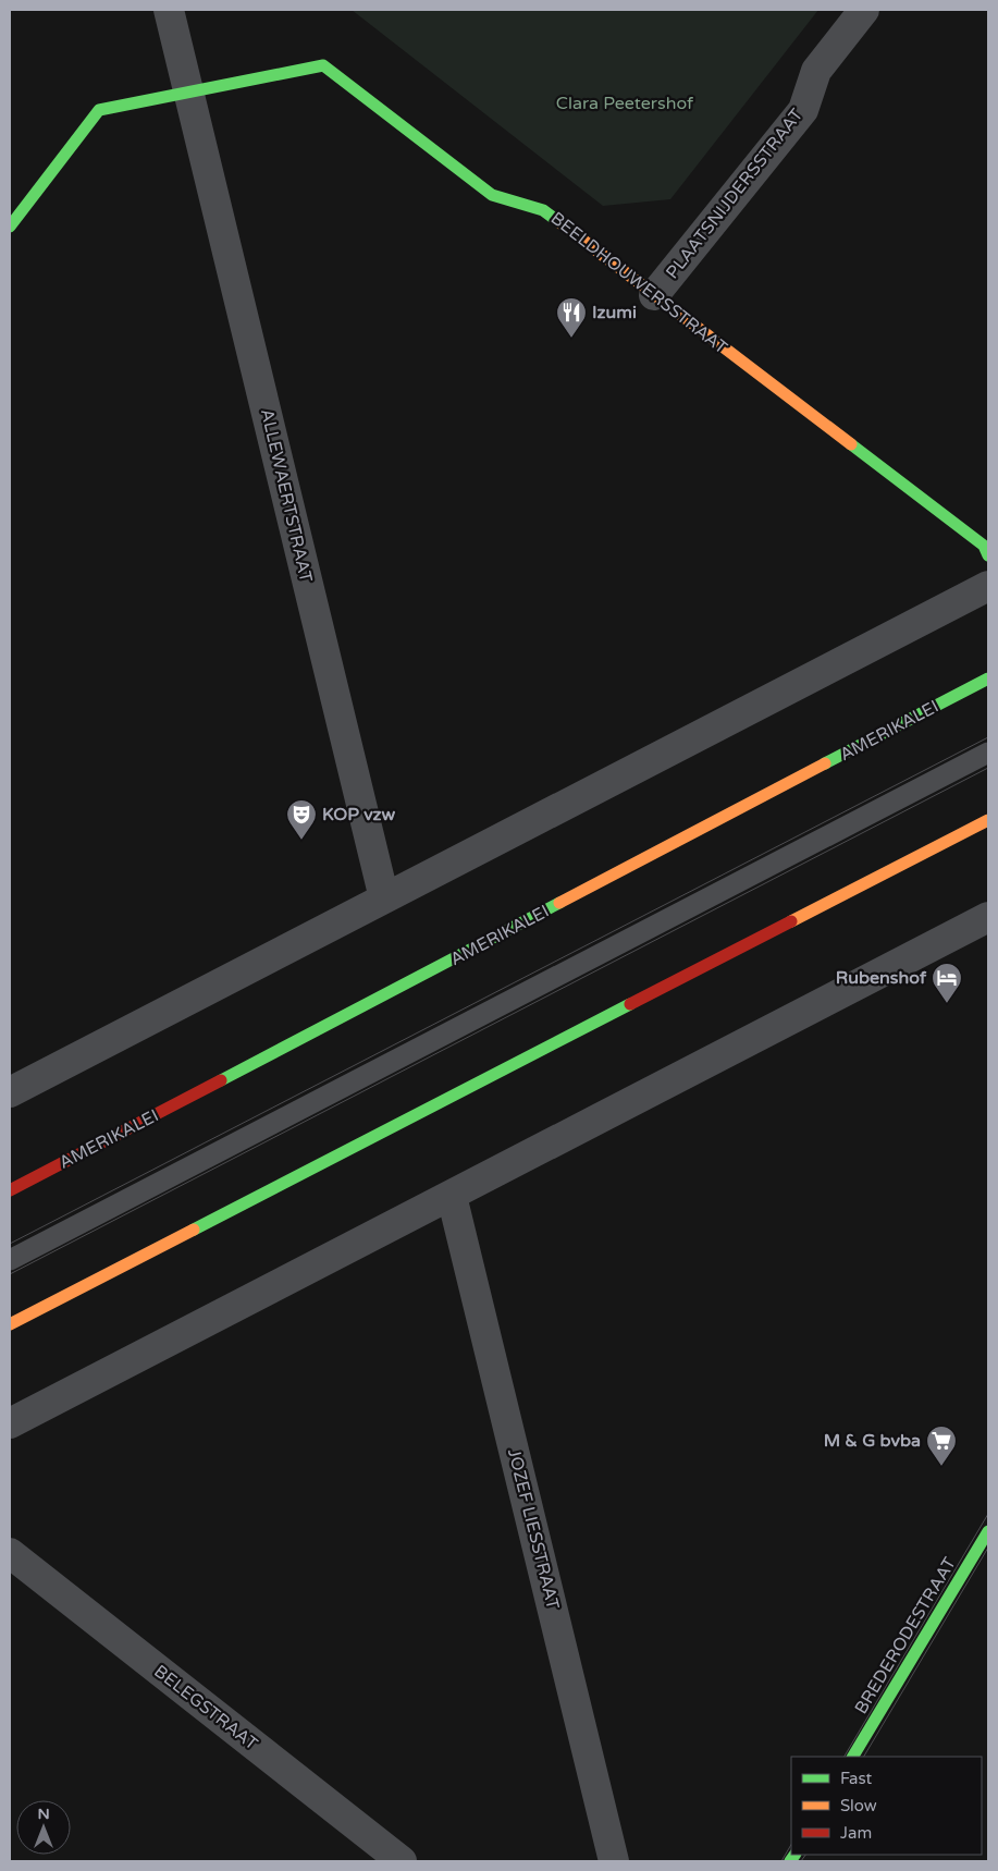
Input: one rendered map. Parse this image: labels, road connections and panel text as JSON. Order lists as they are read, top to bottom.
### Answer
{
  "streets": {
    "main road": ["BEELDHOUWERSSTRAAT", "AMERIKALEI", "BREDERODESTRAAT"],
    "street": [
      "PLAATSNIJDERSSTRAAT",
      "ALLEWAERTSTRAAT",
      "JOZEF LIESSTRAAT",
      "BELEGSTRAAT"
    ]
  },
  "crossings": [
    ["PLAATSNIJDERSSTRAAT", "BEELDHOUWERSSTRAAT"],
    ["BEELDHOUWERSSTRAAT", "ALLEWAERTSTRAAT"]
  ],
  "parks": ["Clara Peetershof"],
  "places": {
    "restaurant": ["Izumi"],
    "theatre": ["KOP vzw"],
    "hotel": ["Rubenshof"],
    "supermarket": ["M & G bvba"]
  },
  "legend": ["Fast", "Slow", "Jam"],
  "north": "top"
}
